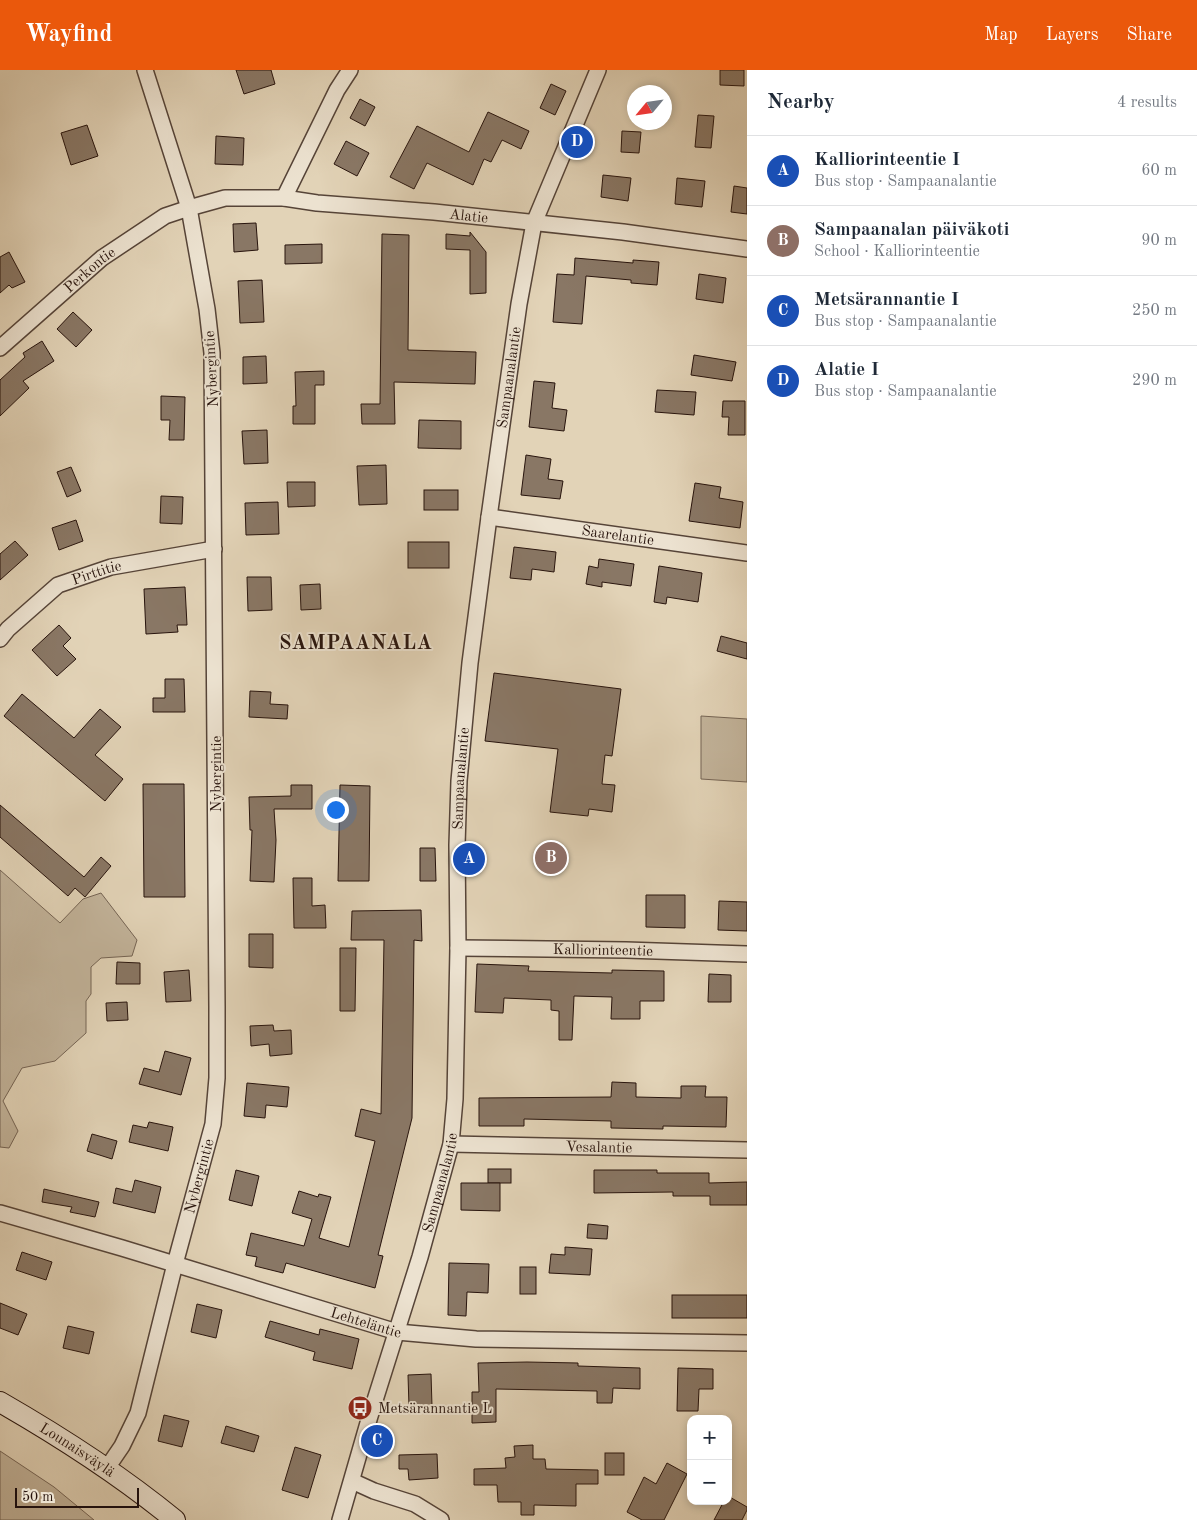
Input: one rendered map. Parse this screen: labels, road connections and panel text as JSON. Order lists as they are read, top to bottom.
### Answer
{
  "streets": {
    "street": [
      "Alatie",
      "Perkontie",
      "Nybergintie",
      "Sampaanalantie",
      "Saarelantie",
      "Pirttitie",
      "Kalliorinteentie",
      "Vesalantie",
      "Lehteläntie",
      "Lounaisväylä"
    ]
  },
  "crossings": [
    ["Alatie", "Perkontie"],
    ["Alatie", "Nybergintie"],
    ["Alatie", "Sampaanalantie"],
    ["Perkontie", "Nybergintie"],
    ["Nybergintie", "Pirttitie"],
    ["Nybergintie", "Lehteläntie"],
    ["Nybergintie", "Lounaisväylä"],
    ["Sampaanalantie", "Saarelantie"],
    ["Sampaanalantie", "Kalliorinteentie"],
    ["Sampaanalantie", "Vesalantie"],
    ["Sampaanalantie", "Lehteläntie"]
  ],
  "districts": ["SAMPAANALA"],
  "places": {
    "bus stop": ["Metsärannantie L"]
  },
  "scale_bar": "50 m",
  "north": "bottom left",
  "page": {
    "header": "Wayfind",
    "nav": ["Map", "Layers", "Share"],
    "heading": ["Nearby", "4 results"],
    "pins": [
      "D",
      "B",
      "A",
      "C"
    ],
    "list": [
      {
        "mark": "A",
        "name": "Kalliorinteentie I",
        "note": "Bus stop · Sampaanalantie",
        "value": "60 m"
      },
      {
        "mark": "B",
        "name": "Sampaanalan päiväkoti",
        "note": "School · Kalliorinteentie",
        "value": "90 m"
      },
      {
        "mark": "C",
        "name": "Metsärannantie I",
        "note": "Bus stop · Sampaanalantie",
        "value": "250 m"
      },
      {
        "mark": "D",
        "name": "Alatie I",
        "note": "Bus stop · Sampaanalantie",
        "value": "290 m"
      }
    ],
    "map_buttons": ["+", "−"],
    "scale": "50 m"
  }
}
